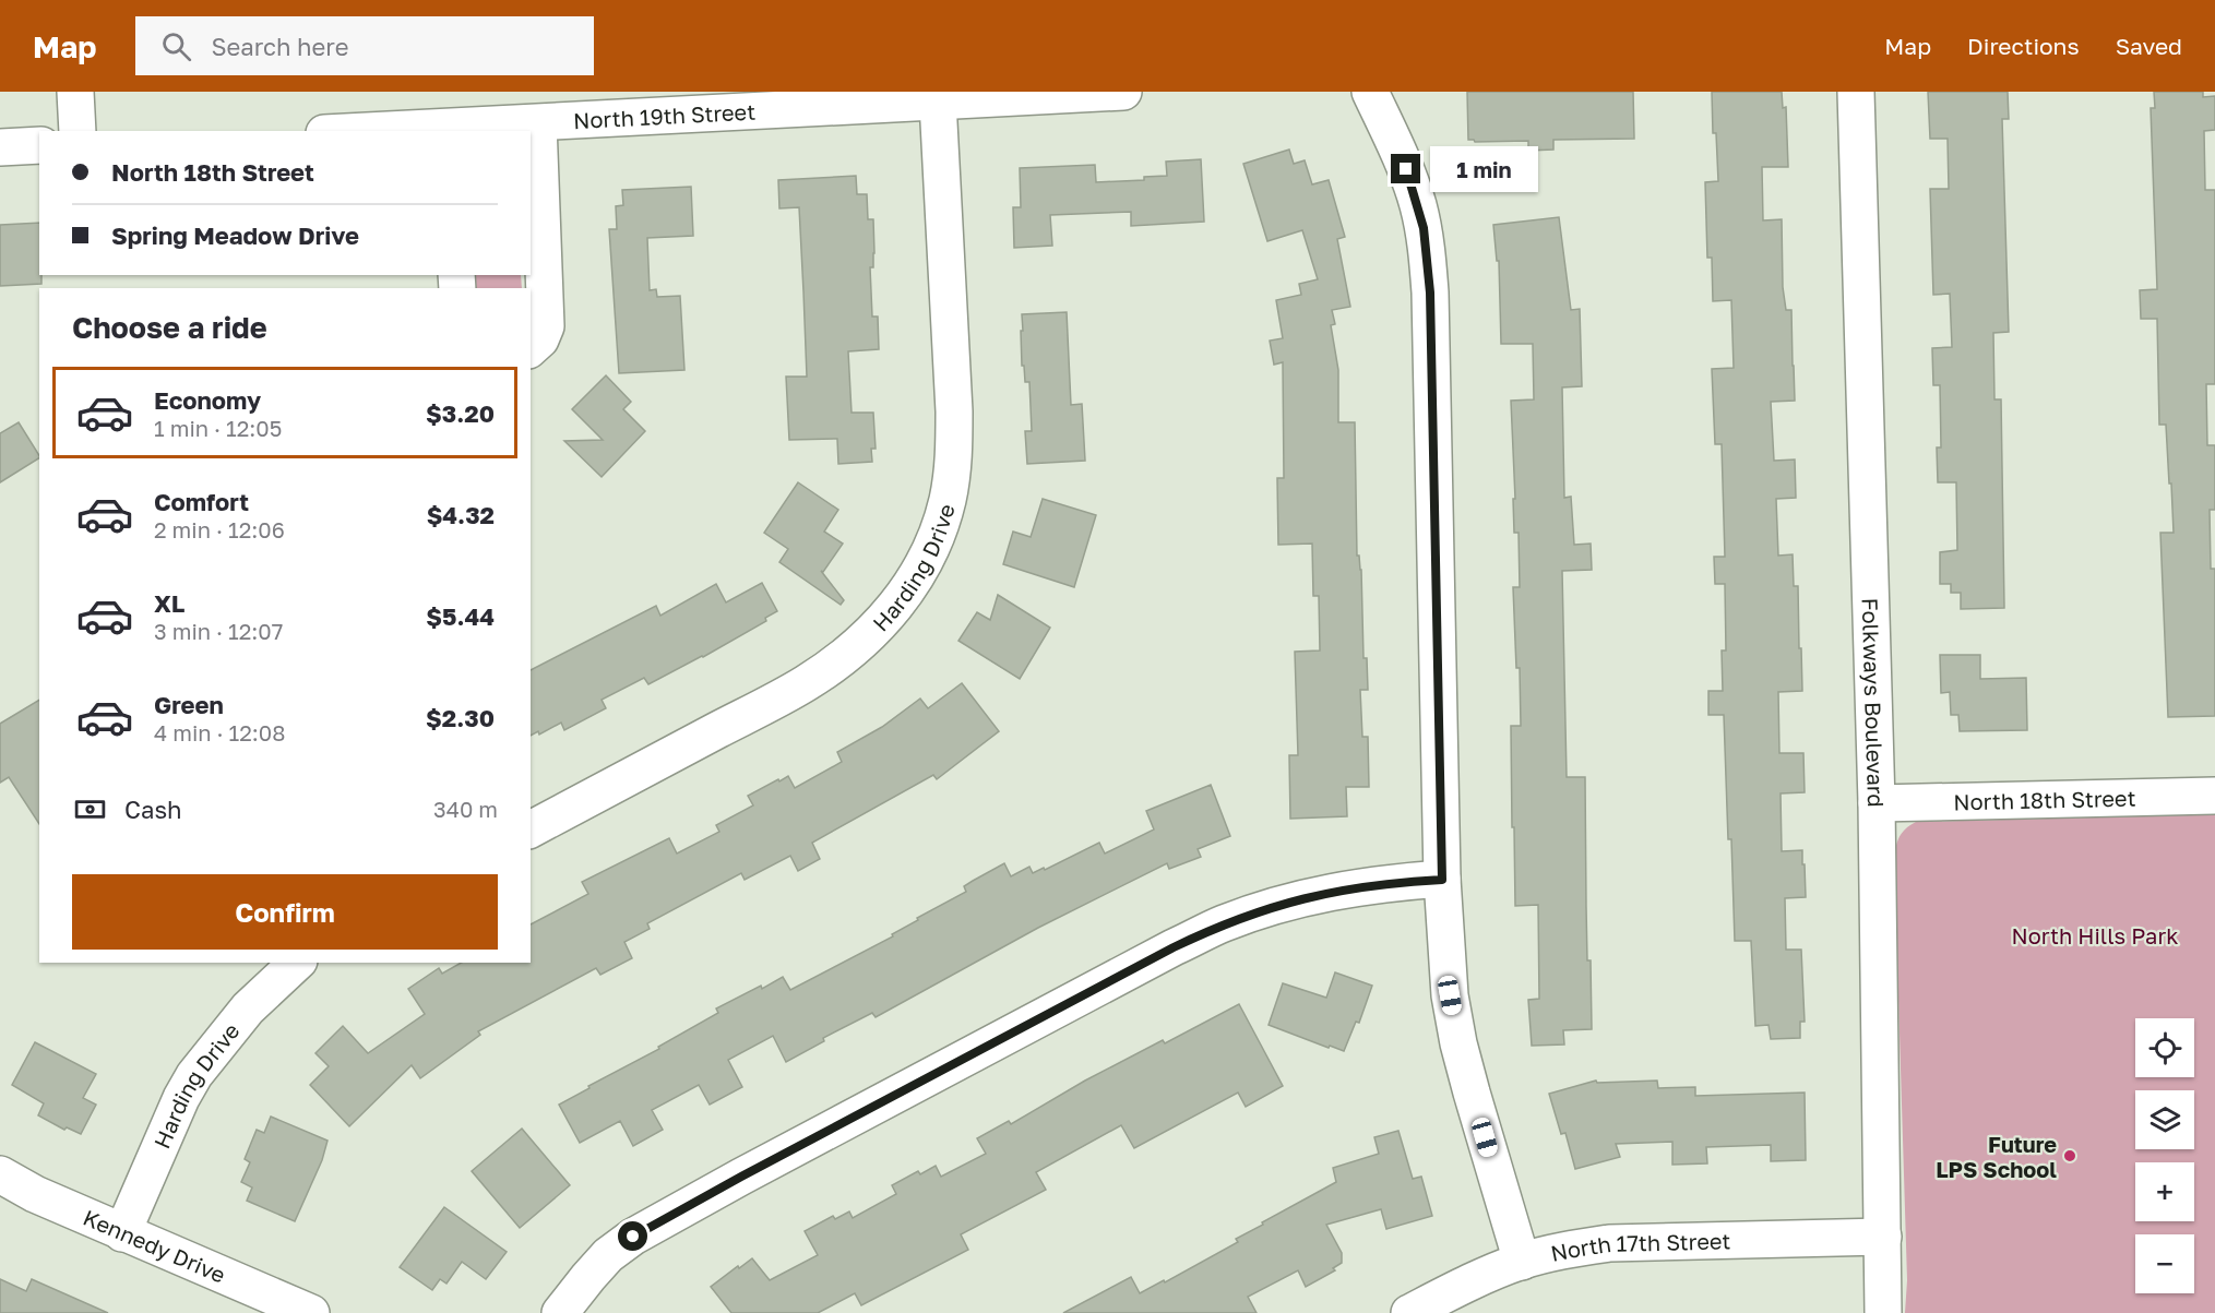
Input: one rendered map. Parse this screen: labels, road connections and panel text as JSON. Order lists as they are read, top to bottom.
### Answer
{
  "streets": {
    "street": [
      "North 19th Street",
      "Harding Drive",
      "Folkways Boulevard",
      "North 18th Street",
      "Kennedy Drive",
      "North 17th Street"
    ]
  },
  "crossings": [
    ["North 19th Street", "Harding Drive"],
    ["Harding Drive", "Kennedy Drive"],
    ["Folkways Boulevard", "North 18th Street"],
    ["Folkways Boulevard", "North 17th Street"]
  ],
  "parks": ["North Hills Park"],
  "places": ["Future LPS School"],
  "page": {
    "header": "Map",
    "search": "Search here",
    "nav": ["Map", "Directions", "Saved"],
    "banner": ["North 18th Street", "Spring Meadow Drive"],
    "bubble": "1 min",
    "heading": "Choose a ride",
    "list": [
      {
        "name": "Economy",
        "note": "1 min · 12:05",
        "value": "$3.20"
      },
      {
        "name": "Comfort",
        "note": "2 min · 12:06",
        "value": "$4.32"
      },
      {
        "name": "XL",
        "note": "3 min · 12:07",
        "value": "$5.44"
      },
      {
        "name": "Green",
        "note": "4 min · 12:08",
        "value": "$2.30"
      }
    ],
    "pay": ["Cash", "340 m"],
    "buttons": "Confirm",
    "map_buttons": ["+", "−"]
  }
}
